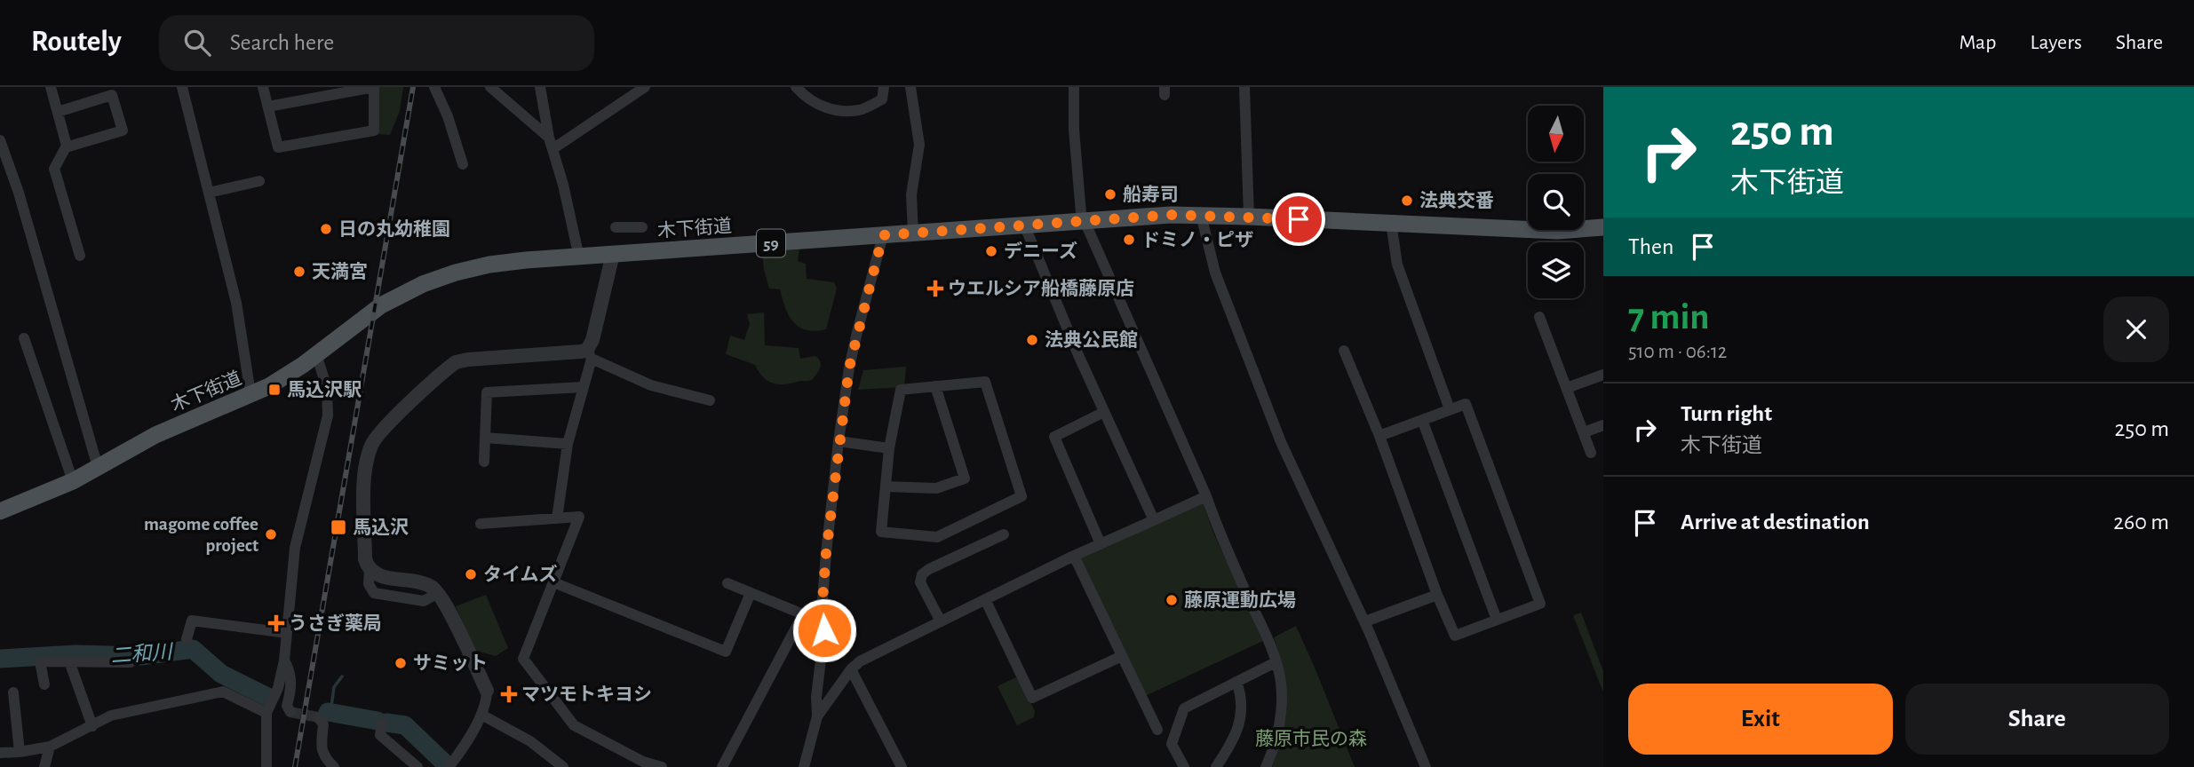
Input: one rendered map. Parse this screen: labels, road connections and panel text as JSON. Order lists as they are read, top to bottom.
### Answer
{
  "streets": {
    "main road": ["木下街道", "59"]
  },
  "water": ["二和川"],
  "parks": ["藤原市民の森"],
  "places": {
    "other": [
      "船寿司",
      "法典交番",
      "日の丸幼稚園",
      "ドミノ・ピザ",
      "デニーズ",
      "天満宮",
      "法典公民館",
      "magome coffee project",
      "タイムズ",
      "藤原運動広場",
      "サミット"
    ],
    "health": ["ウエルシア船橋藤原店", "うさぎ薬局", "マツモトキヨシ"],
    "transit": ["馬込沢駅", "馬込沢"]
  },
  "north": "bottom",
  "page": {
    "header": "Routely",
    "search": "Search here",
    "nav": ["Map", "Layers", "Share"],
    "turn": ["250 m", "木下街道"],
    "then": "Then",
    "heading": ["7 min", "510 m · 06:12"],
    "list": [
      {
        "name": "Turn right",
        "note": "木下街道",
        "value": "250 m"
      },
      {
        "name": "Arrive at destination",
        "value": "260 m"
      }
    ],
    "buttons": ["Exit", "Share"]
  }
}
